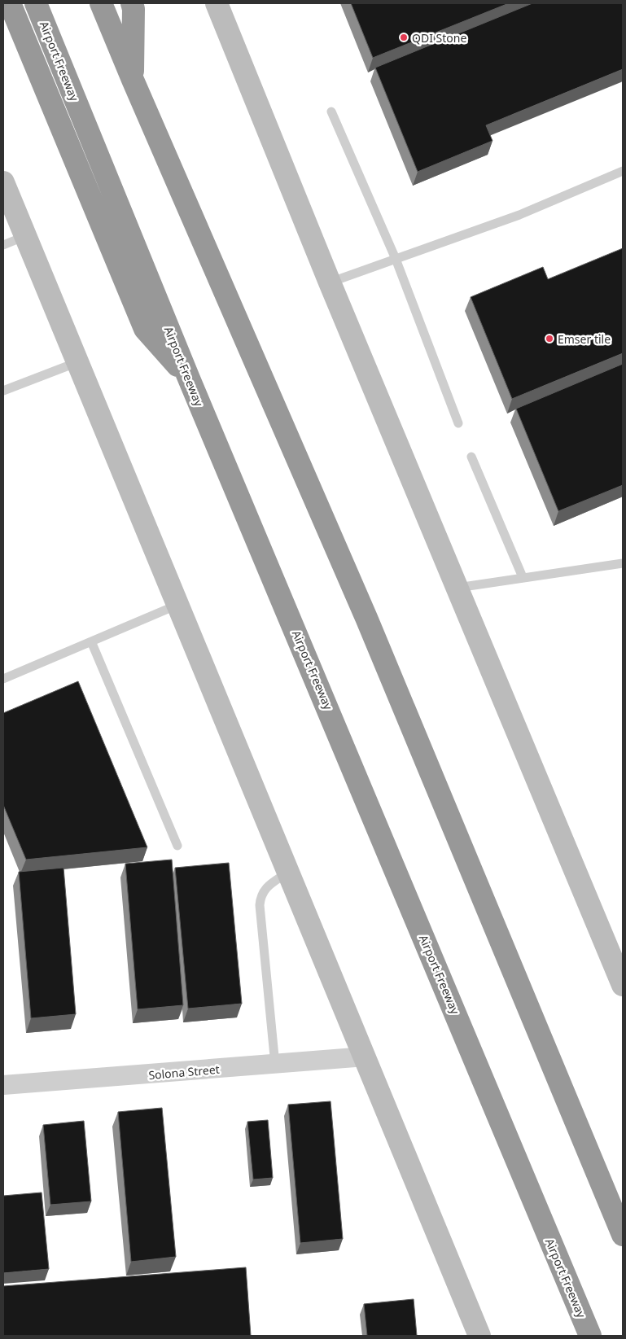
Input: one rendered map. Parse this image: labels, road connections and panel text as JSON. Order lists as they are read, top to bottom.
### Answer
{
  "streets": {
    "highway": ["Airport Freeway"],
    "street": ["Solona Street"]
  },
  "places": ["QDI Stone", "Emser tile"]
}
